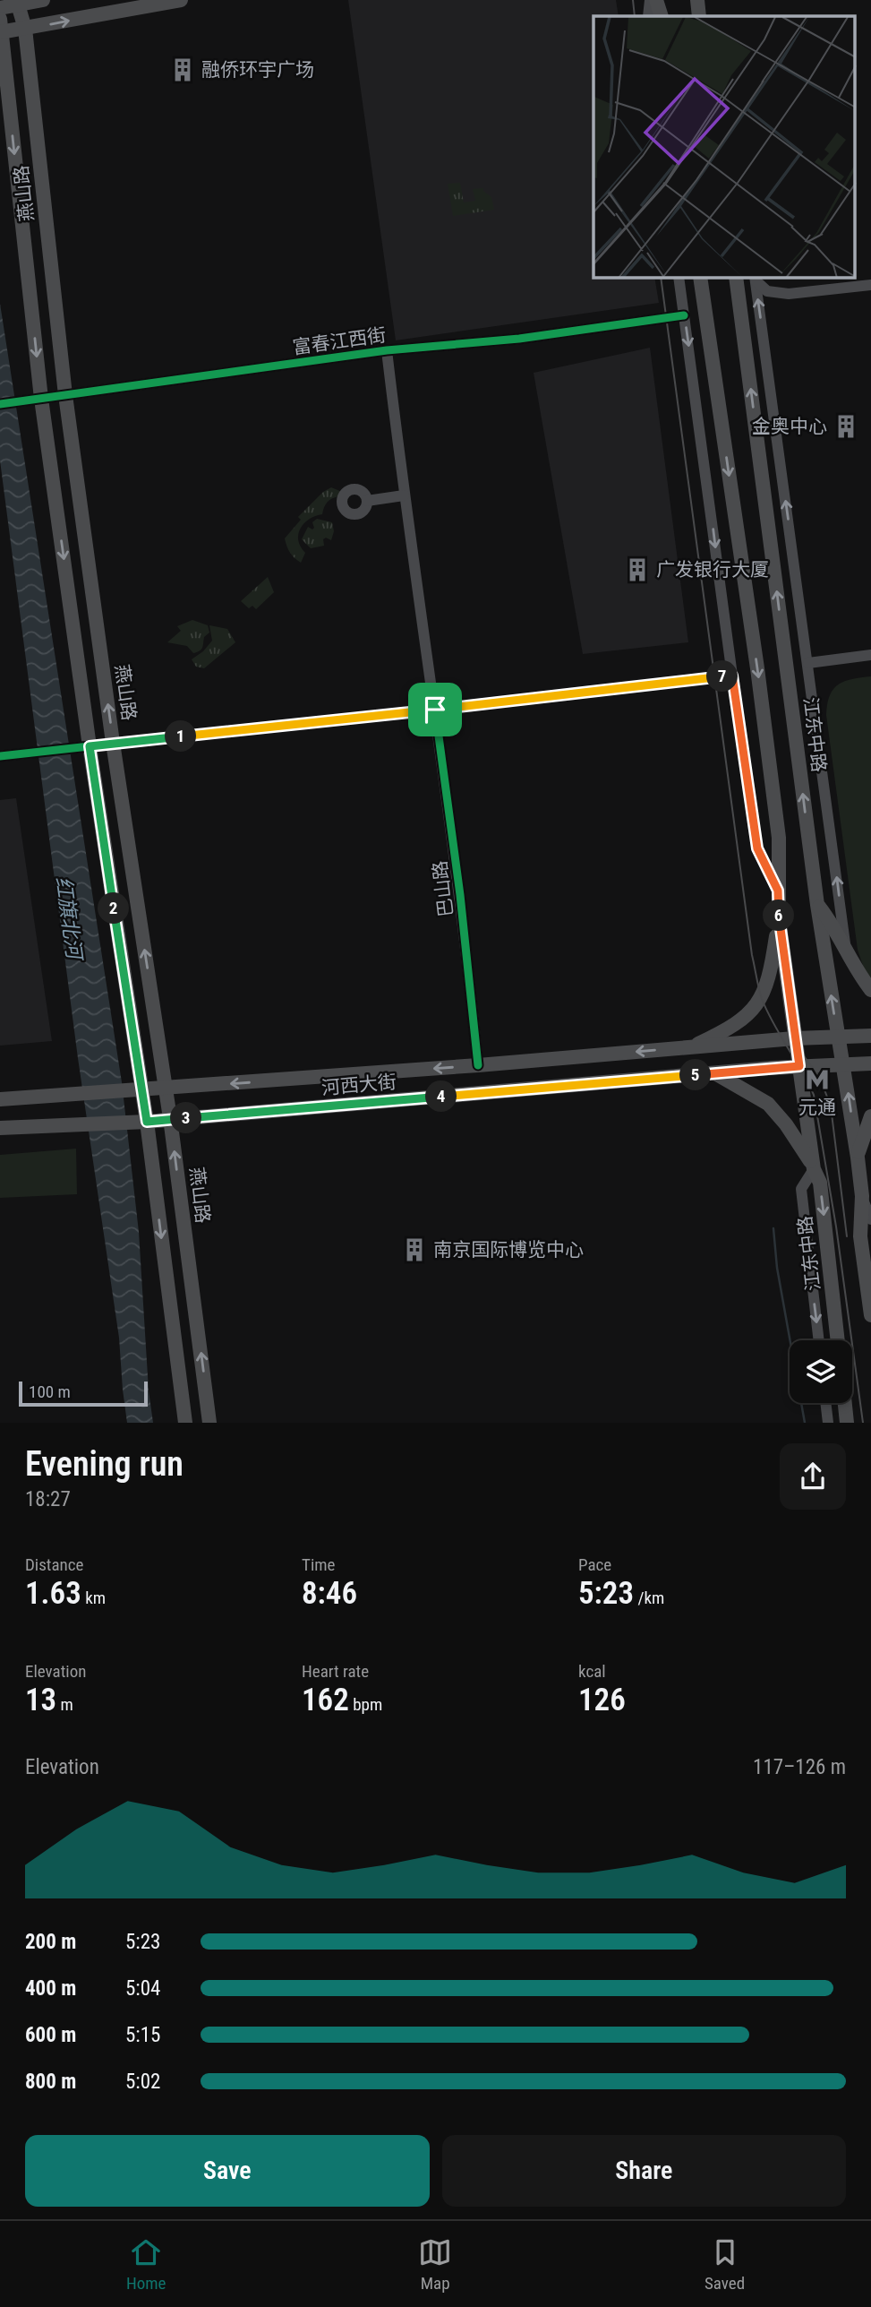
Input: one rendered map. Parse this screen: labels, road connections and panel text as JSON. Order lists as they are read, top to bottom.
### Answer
{
  "streets": {
    "main road": ["燕山路", "江东中路", "河西大街"],
    "street": ["富春江西街", "巴山路"]
  },
  "crossings": [
    ["燕山路", "富春江西街"],
    ["燕山路", "河西大街"],
    ["富春江西街", "江东中路"],
    ["富春江西街", "巴山路"],
    ["江东中路", "河西大街"],
    ["巴山路", "河西大街"]
  ],
  "water": ["红旗北河"],
  "places": {
    "building": [
      "融侨环宇广场",
      "金奥中心",
      "广发银行大厦",
      "南京国际博览中心"
    ],
    "metro station": ["元通"]
  },
  "scale_bar": "100 m",
  "page": {
    "pins": [
      "7",
      "1",
      "2",
      "6",
      "5",
      "4",
      "3"
    ],
    "scale": "100 m",
    "heading": ["Evening run", "18:27"],
    "stats": [
      ["Distance", "1.63 km"],
      ["Time", "8:46"],
      ["Pace", "5:23 /km"],
      ["Elevation", "13 m"],
      ["Heart rate", "162 bpm"],
      ["kcal", "126"]
    ],
    "chart": ["Elevation", "117–126 m"],
    "list": [
      {
        "name": "200 m",
        "note": "5:23"
      },
      {
        "name": "400 m",
        "note": "5:04"
      },
      {
        "name": "600 m",
        "note": "5:15"
      },
      {
        "name": "800 m",
        "note": "5:02"
      }
    ],
    "buttons": ["Save", "Share"],
    "tabs": ["Home", "Map", "Saved"]
  }
}
